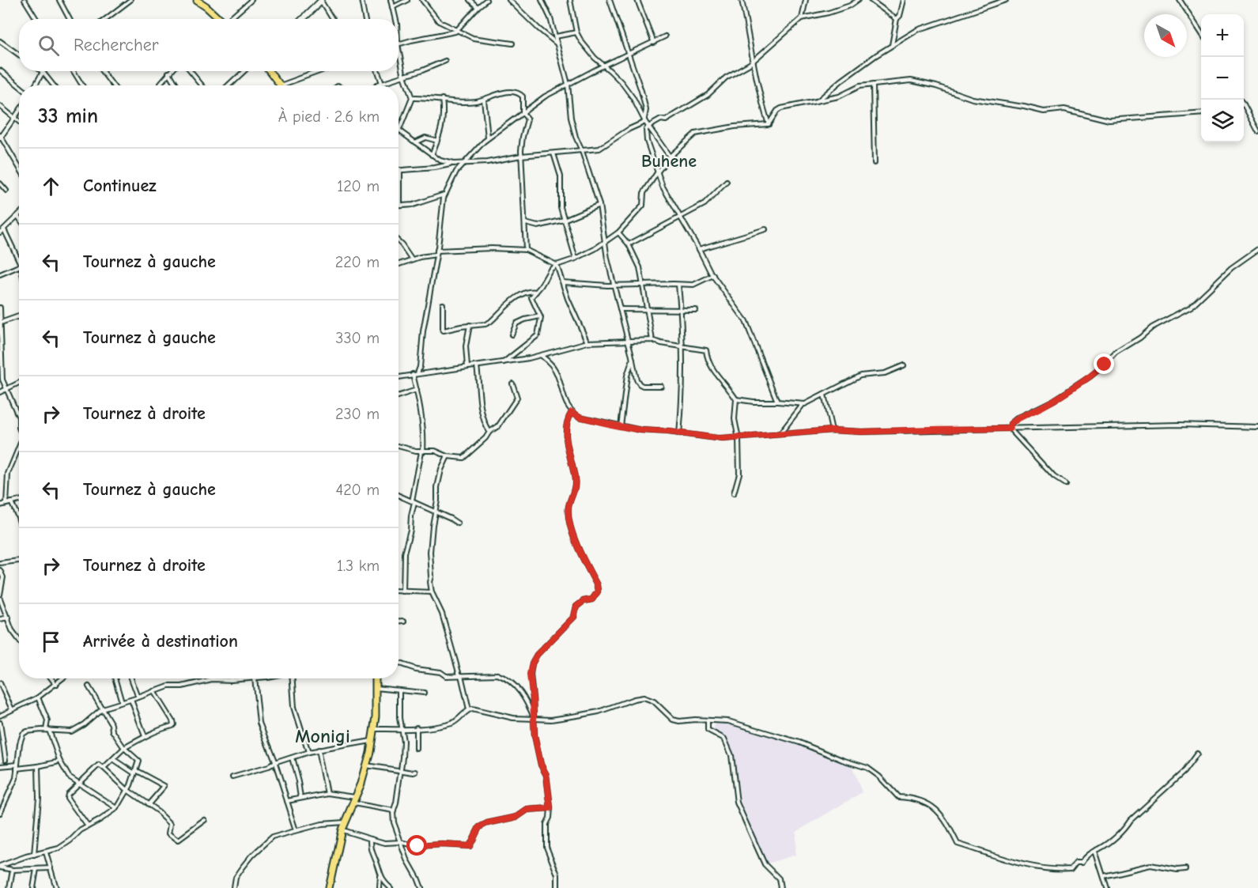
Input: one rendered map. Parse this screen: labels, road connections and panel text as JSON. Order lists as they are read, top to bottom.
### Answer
{
  "districts": ["Buhene", "Monigi"],
  "north": "bottom right",
  "page": {
    "map_buttons": ["+", "−"],
    "search": "Rechercher",
    "heading": ["33 min", "À pied · 2.6 km"],
    "list": [
      ["Continuez", "120 m"],
      ["Tournez à gauche", "220 m"],
      ["Tournez à gauche", "330 m"],
      ["Tournez à droite", "230 m"],
      ["Tournez à gauche", "420 m"],
      ["Tournez à droite", "1.3 km"],
      "Arrivée à destination"
    ]
  }
}
